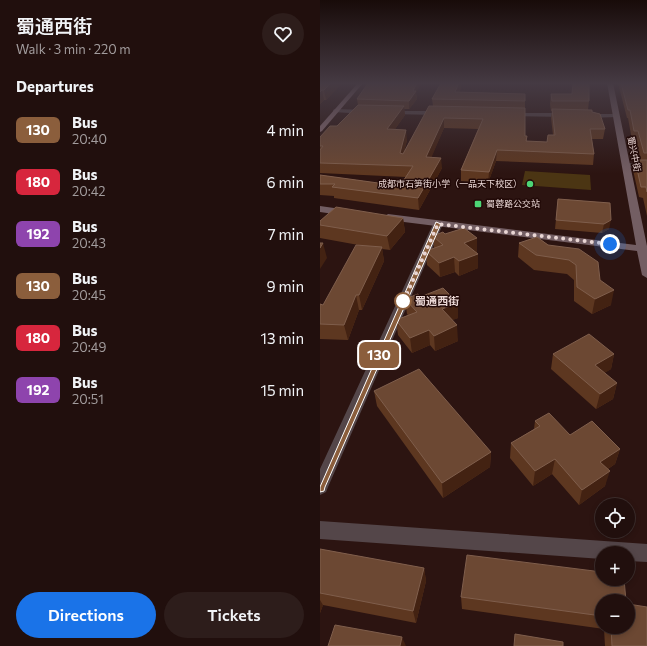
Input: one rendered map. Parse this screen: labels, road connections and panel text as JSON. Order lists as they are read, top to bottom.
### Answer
{
  "streets": {
    "street": ["蜀兴中街"]
  },
  "places": {
    "other": ["成都市石笋街小学（一品天下校区）", "蜀通西街"],
    "transit": ["蜀蓉路公交站"]
  },
  "lines": ["bus line 130"],
  "page": {
    "heading": [
      ["蜀通西街", "Walk · 3 min · 220 m"],
      "Departures"
    ],
    "on_map": "130",
    "list": [
      {
        "mark": "130",
        "name": "Bus",
        "note": "20:40",
        "value": "4 min"
      },
      {
        "mark": "180",
        "name": "Bus",
        "note": "20:42",
        "value": "6 min"
      },
      {
        "mark": "192",
        "name": "Bus",
        "note": "20:43",
        "value": "7 min"
      },
      {
        "mark": "130",
        "name": "Bus",
        "note": "20:45",
        "value": "9 min"
      },
      {
        "mark": "180",
        "name": "Bus",
        "note": "20:49",
        "value": "13 min"
      },
      {
        "mark": "192",
        "name": "Bus",
        "note": "20:51",
        "value": "15 min"
      }
    ],
    "map_buttons": ["+", "−"],
    "buttons": ["Directions", "Tickets"]
  }
}
